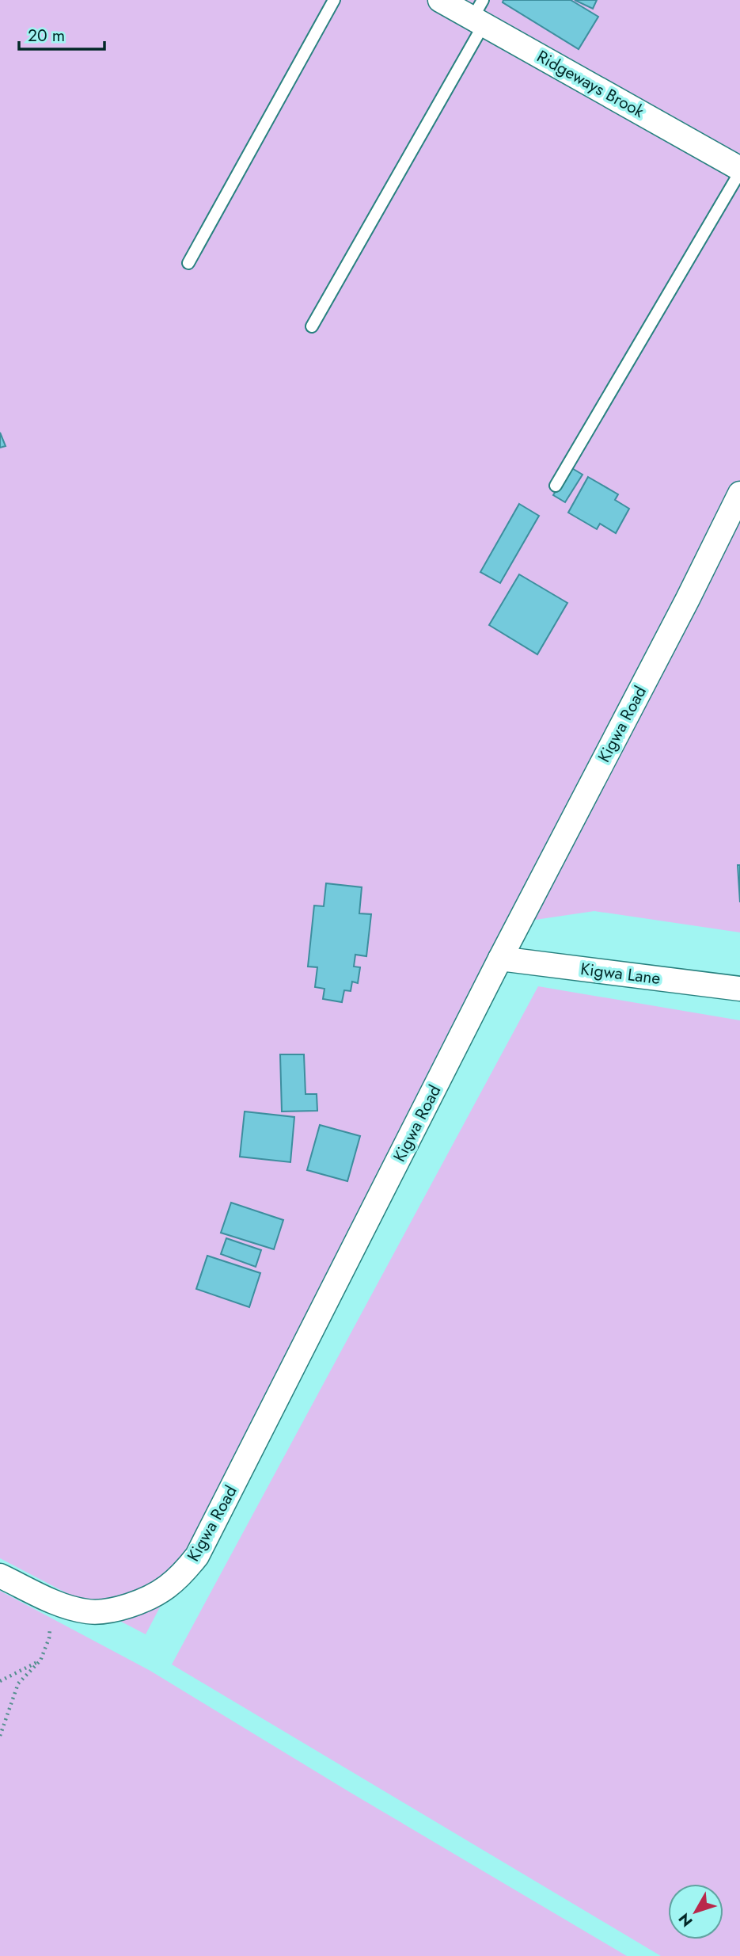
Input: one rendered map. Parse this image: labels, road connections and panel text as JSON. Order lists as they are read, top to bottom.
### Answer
{
  "streets": {
    "street": ["Ridgeways Brook", "Kigwa Road", "Kigwa Lane"]
  },
  "crossings": [
    ["Kigwa Road", "Kigwa Lane"]
  ],
  "scale_bar": "20 m",
  "north": "bottom left"
}
